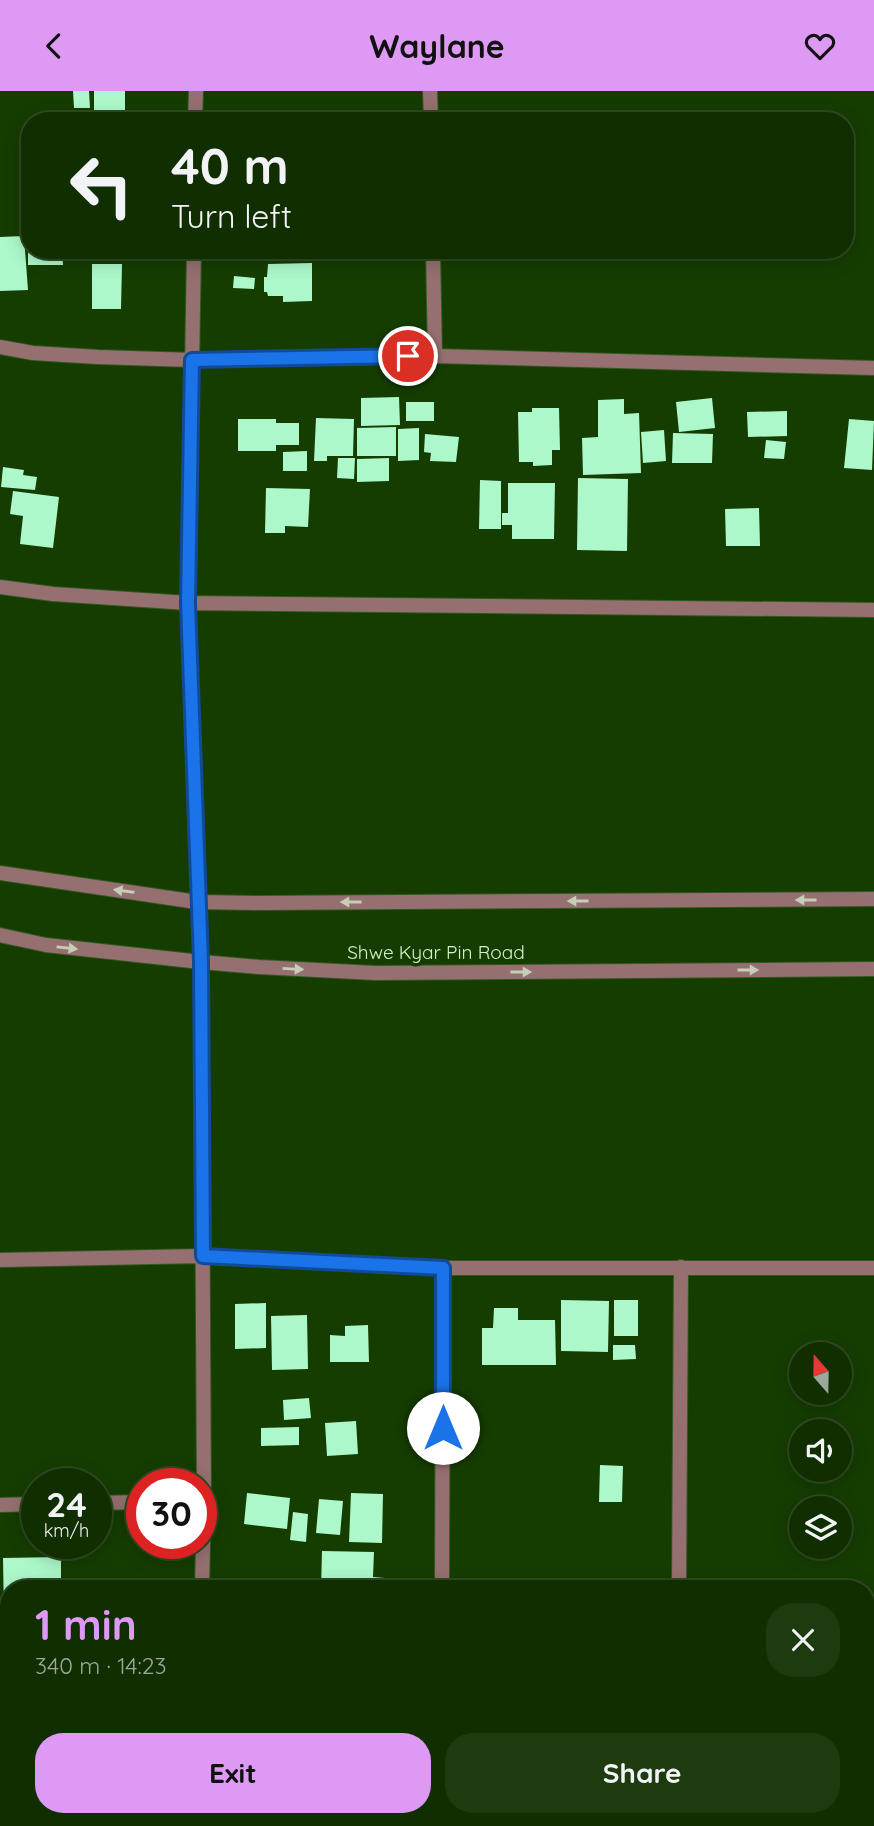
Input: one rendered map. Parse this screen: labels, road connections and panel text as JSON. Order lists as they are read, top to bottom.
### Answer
{
  "streets": {
    "street": ["Shwe Kyar Pin Road"]
  },
  "north": "top",
  "page": {
    "header": "Waylane",
    "turn": ["40 m", "Turn left"],
    "speed": "24 km/h",
    "limit": "30",
    "heading": ["1 min", "340 m · 14:23"],
    "buttons": ["Exit", "Share"]
  }
}
